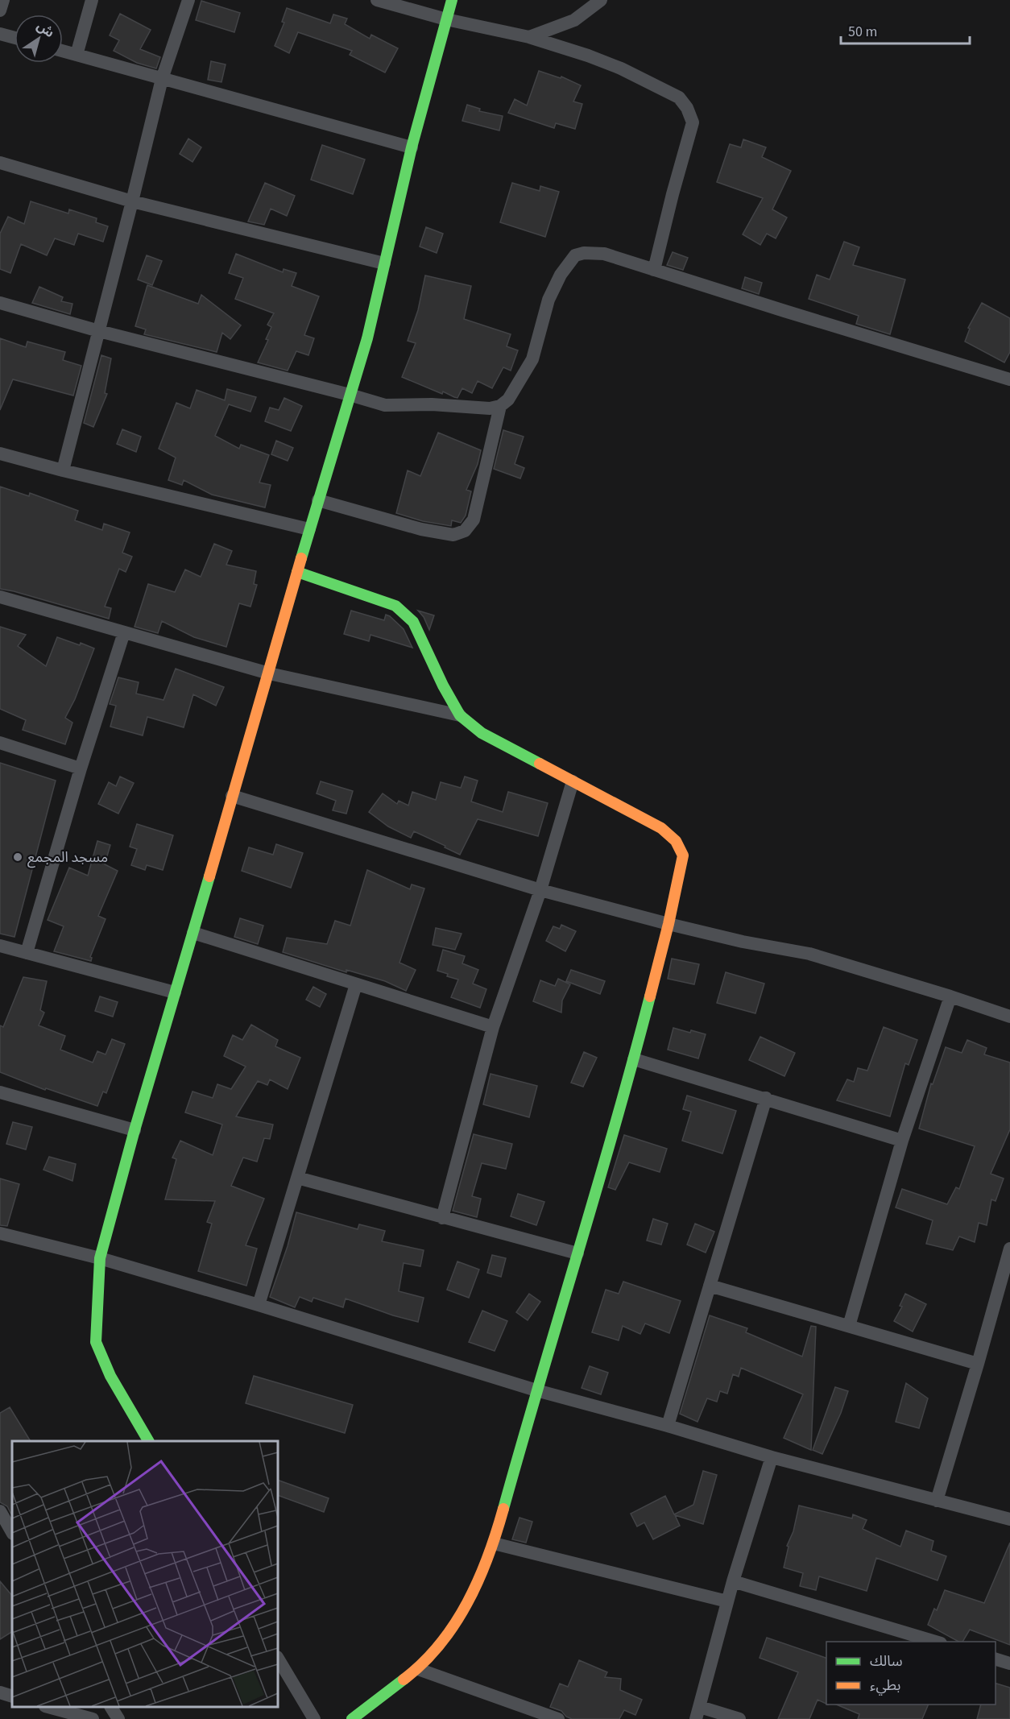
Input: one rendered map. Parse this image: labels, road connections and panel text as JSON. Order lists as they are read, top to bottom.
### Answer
{
  "places": ["مسجد المجمع"],
  "legend": ["سالك", "بطيء"],
  "scale_bar": "50 m",
  "north": "top right"
}
